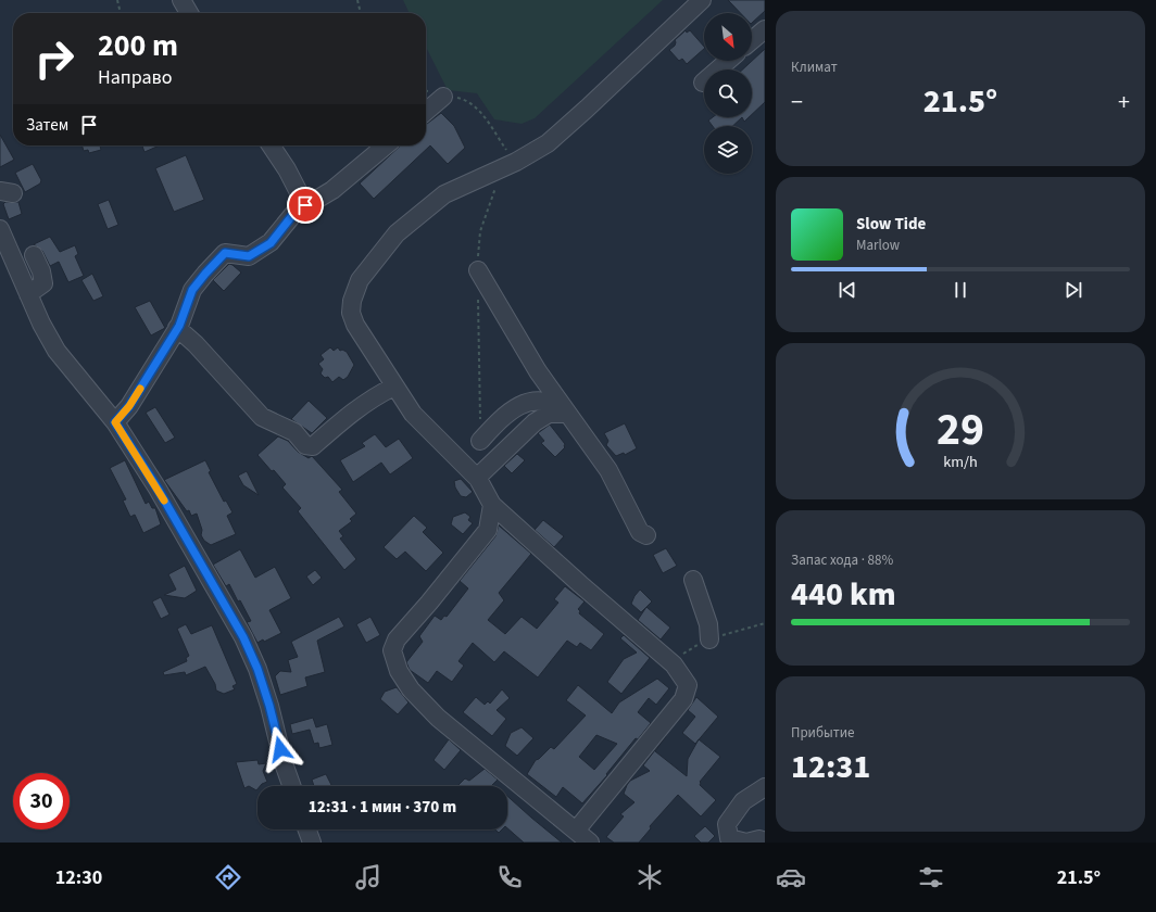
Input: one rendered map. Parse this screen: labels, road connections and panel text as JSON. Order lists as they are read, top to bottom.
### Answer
{
  "north": "bottom right",
  "page": {
    "tile": [
      "Климат",
      ["Запас хода · 88%", "440 km"],
      ["Прибытие", "12:31"]
    ],
    "turn": ["200 m", "Направо"],
    "heat": ["−", "21.5°", "+"],
    "then": "Затем",
    "song": ["Slow Tide", "Marlow"],
    "limit": "30",
    "trip": "12:31 · 1 мин · 370 m",
    "tabs": ["12:30", "21.5°"],
    "gauge": ["29", "km/h"]
  }
}
